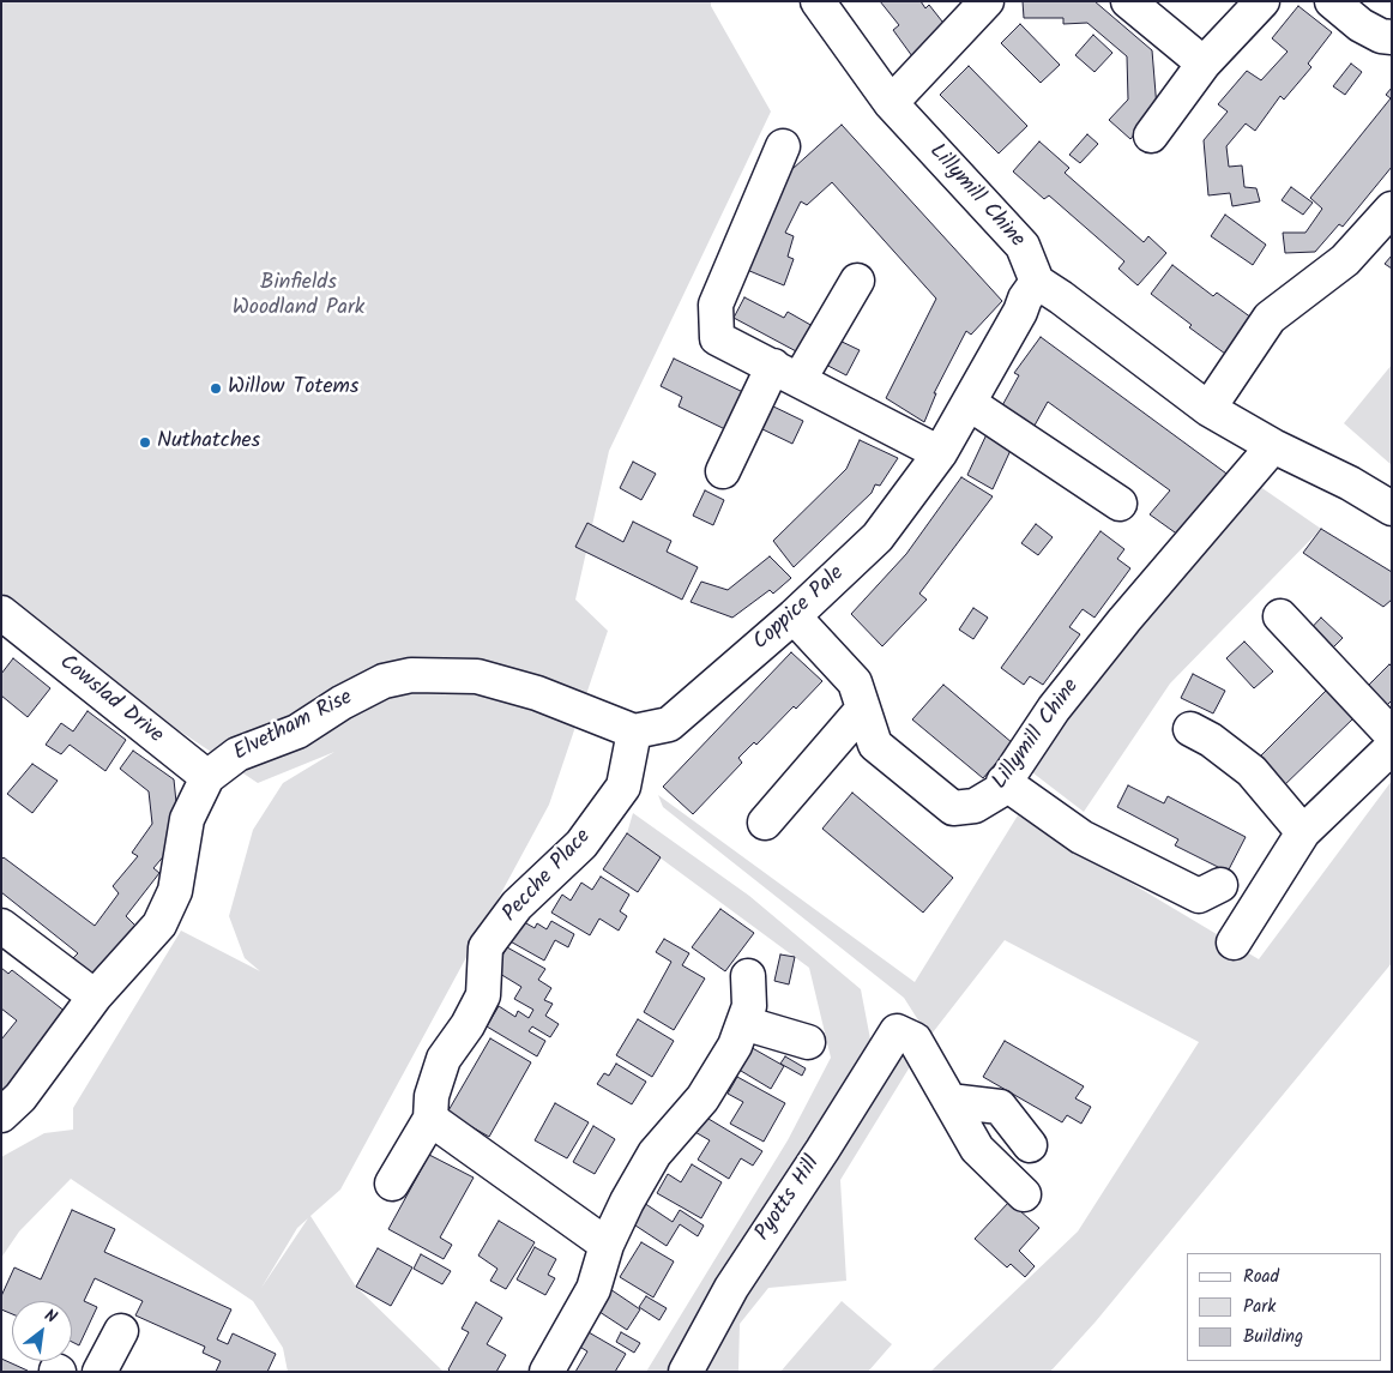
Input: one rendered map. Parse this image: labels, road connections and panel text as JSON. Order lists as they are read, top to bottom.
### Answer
{
  "streets": {
    "street": [
      "Lillymill Chine",
      "Coppice Pale",
      "Cowslad Drive",
      "Elvetham Rise",
      "Pecche Place",
      "Pyotts Hill"
    ]
  },
  "crossings": [
    ["Lillymill Chine", "Coppice Pale"],
    ["Coppice Pale", "Elvetham Rise"],
    ["Coppice Pale", "Pecche Place"],
    ["Cowslad Drive", "Elvetham Rise"],
    ["Elvetham Rise", "Pecche Place"]
  ],
  "parks": ["Binfields Woodland Park"],
  "places": ["Willow Totems", "Nuthatches"],
  "legend": ["Road", "Park", "Building"],
  "north": "top right"
}
